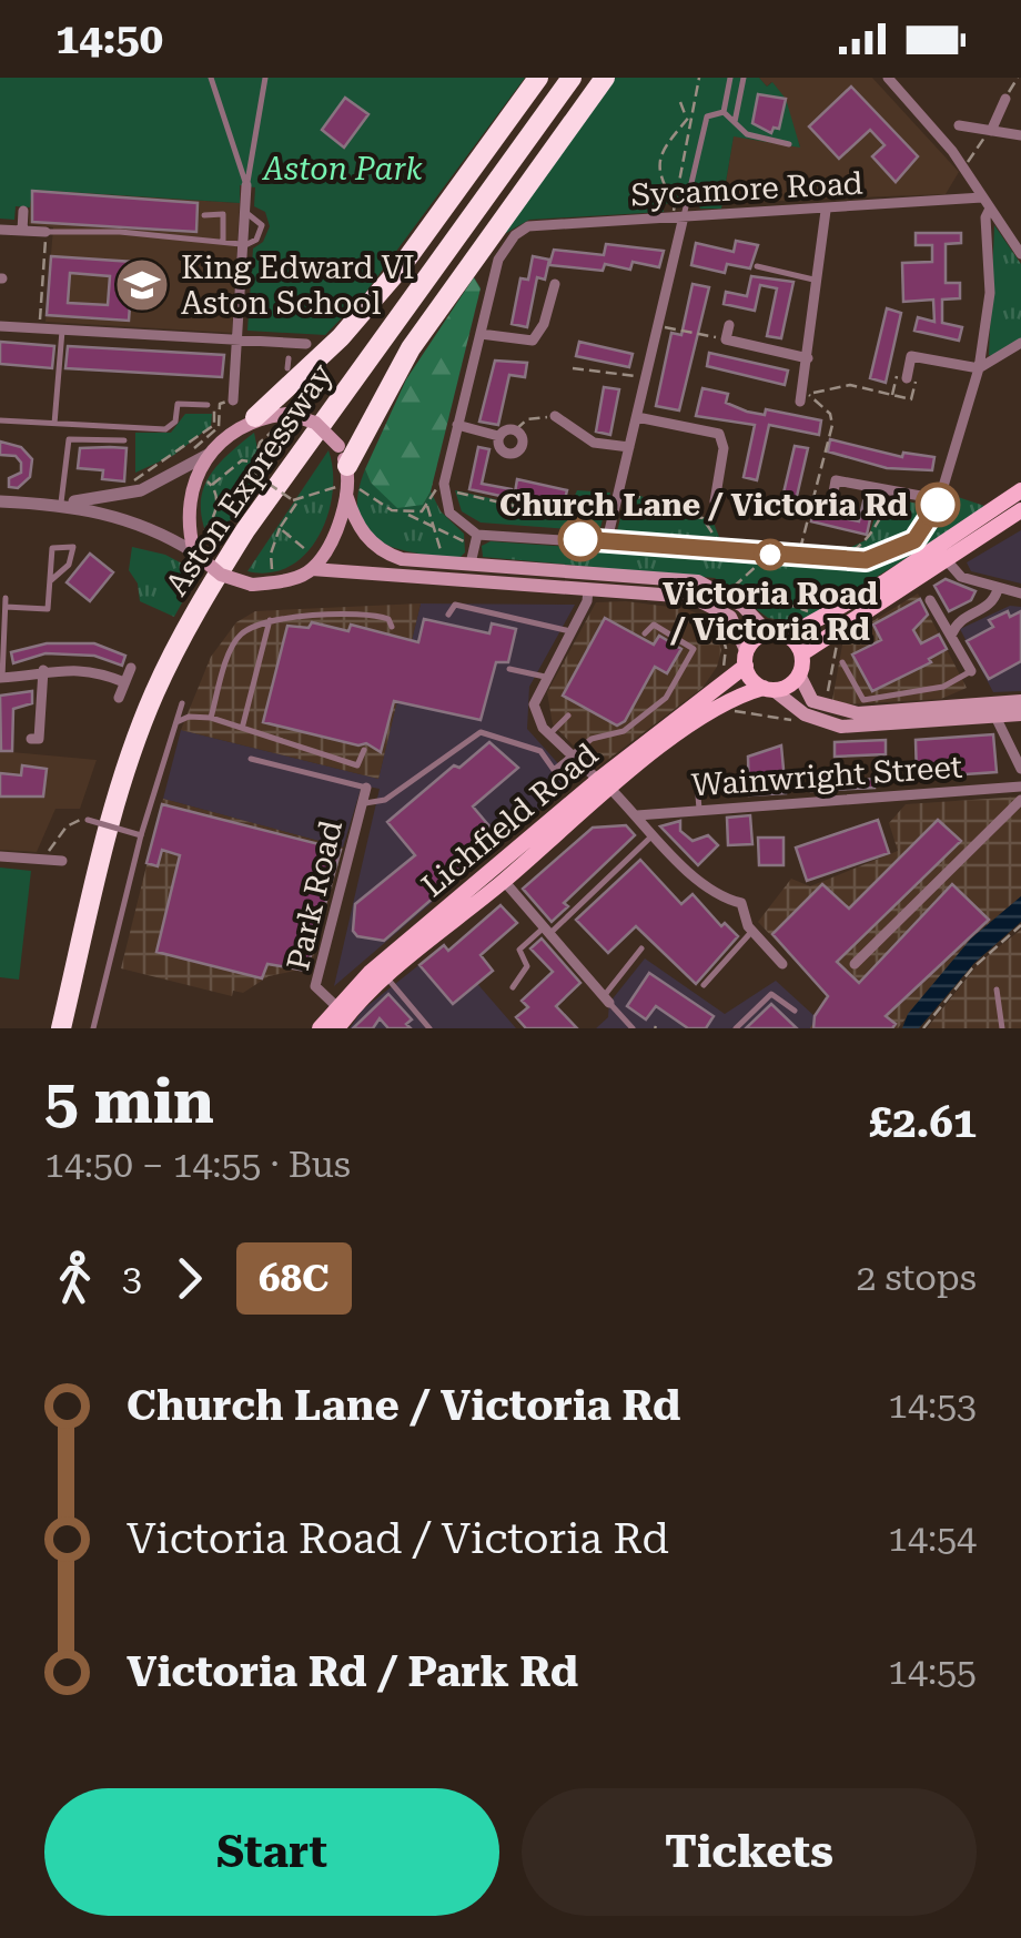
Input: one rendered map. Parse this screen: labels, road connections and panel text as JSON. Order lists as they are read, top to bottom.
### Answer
{
  "streets": {
    "highway": ["Aston Expressway"],
    "main road": ["Lichfield Road"],
    "street": ["Sycamore Road", "Wainwright Street", "Park Road"]
  },
  "crossings": [
    ["Lichfield Road", "Park Road"]
  ],
  "parks": ["Aston Park"],
  "places": {
    "school or university": ["King Edward VI Aston School"],
    "other": ["Church Lane / Victoria Rd", "Victoria Road / Victoria Rd"]
  },
  "lines": ["bus line 68C"],
  "page": {
    "status": "14:50",
    "heading": ["5 min", "14:50 – 14:55 · Bus", "£2.61"],
    "legs": ["3", "68C", "2 stops"],
    "list": [
      {
        "name": "Church Lane / Victoria Rd",
        "value": "14:53"
      },
      {
        "name": "Victoria Road / Victoria Rd",
        "value": "14:54"
      },
      {
        "name": "Victoria Rd / Park Rd",
        "value": "14:55"
      }
    ],
    "buttons": ["Start", "Tickets"]
  }
}
